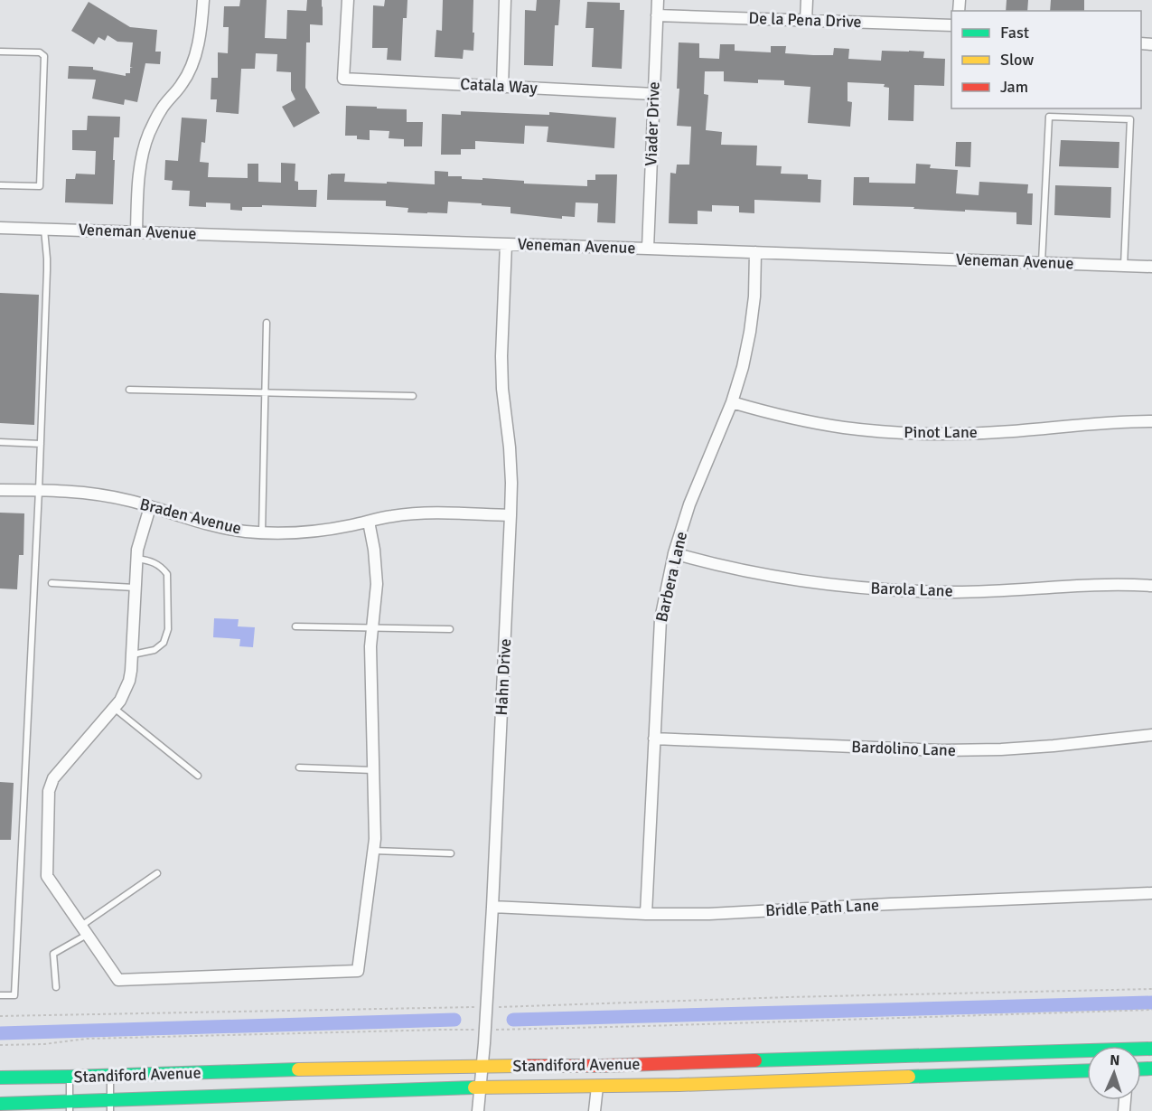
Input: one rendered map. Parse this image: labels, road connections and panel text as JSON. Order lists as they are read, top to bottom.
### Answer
{
  "streets": {
    "main road": ["Standiford Avenue"],
    "street": [
      "De la Pena Drive",
      "Catala Way",
      "Viader Drive",
      "Veneman Avenue",
      "Pinot Lane",
      "Braden Avenue",
      "Barbera Lane",
      "Barola Lane",
      "Hahn Drive",
      "Bardolino Lane",
      "Bridle Path Lane"
    ]
  },
  "crossings": [
    ["De la Pena Drive", "Viader Drive"],
    ["Catala Way", "Viader Drive"],
    ["Viader Drive", "Veneman Avenue"],
    ["Veneman Avenue", "Barbera Lane"],
    ["Veneman Avenue", "Hahn Drive"],
    ["Pinot Lane", "Barbera Lane"],
    ["Braden Avenue", "Hahn Drive"],
    ["Barbera Lane", "Barola Lane"],
    ["Barbera Lane", "Bardolino Lane"],
    ["Barbera Lane", "Bridle Path Lane"],
    ["Hahn Drive", "Bridle Path Lane"],
    ["Hahn Drive", "Standiford Avenue"]
  ],
  "legend": ["Fast", "Slow", "Jam"],
  "north": "top"
}
